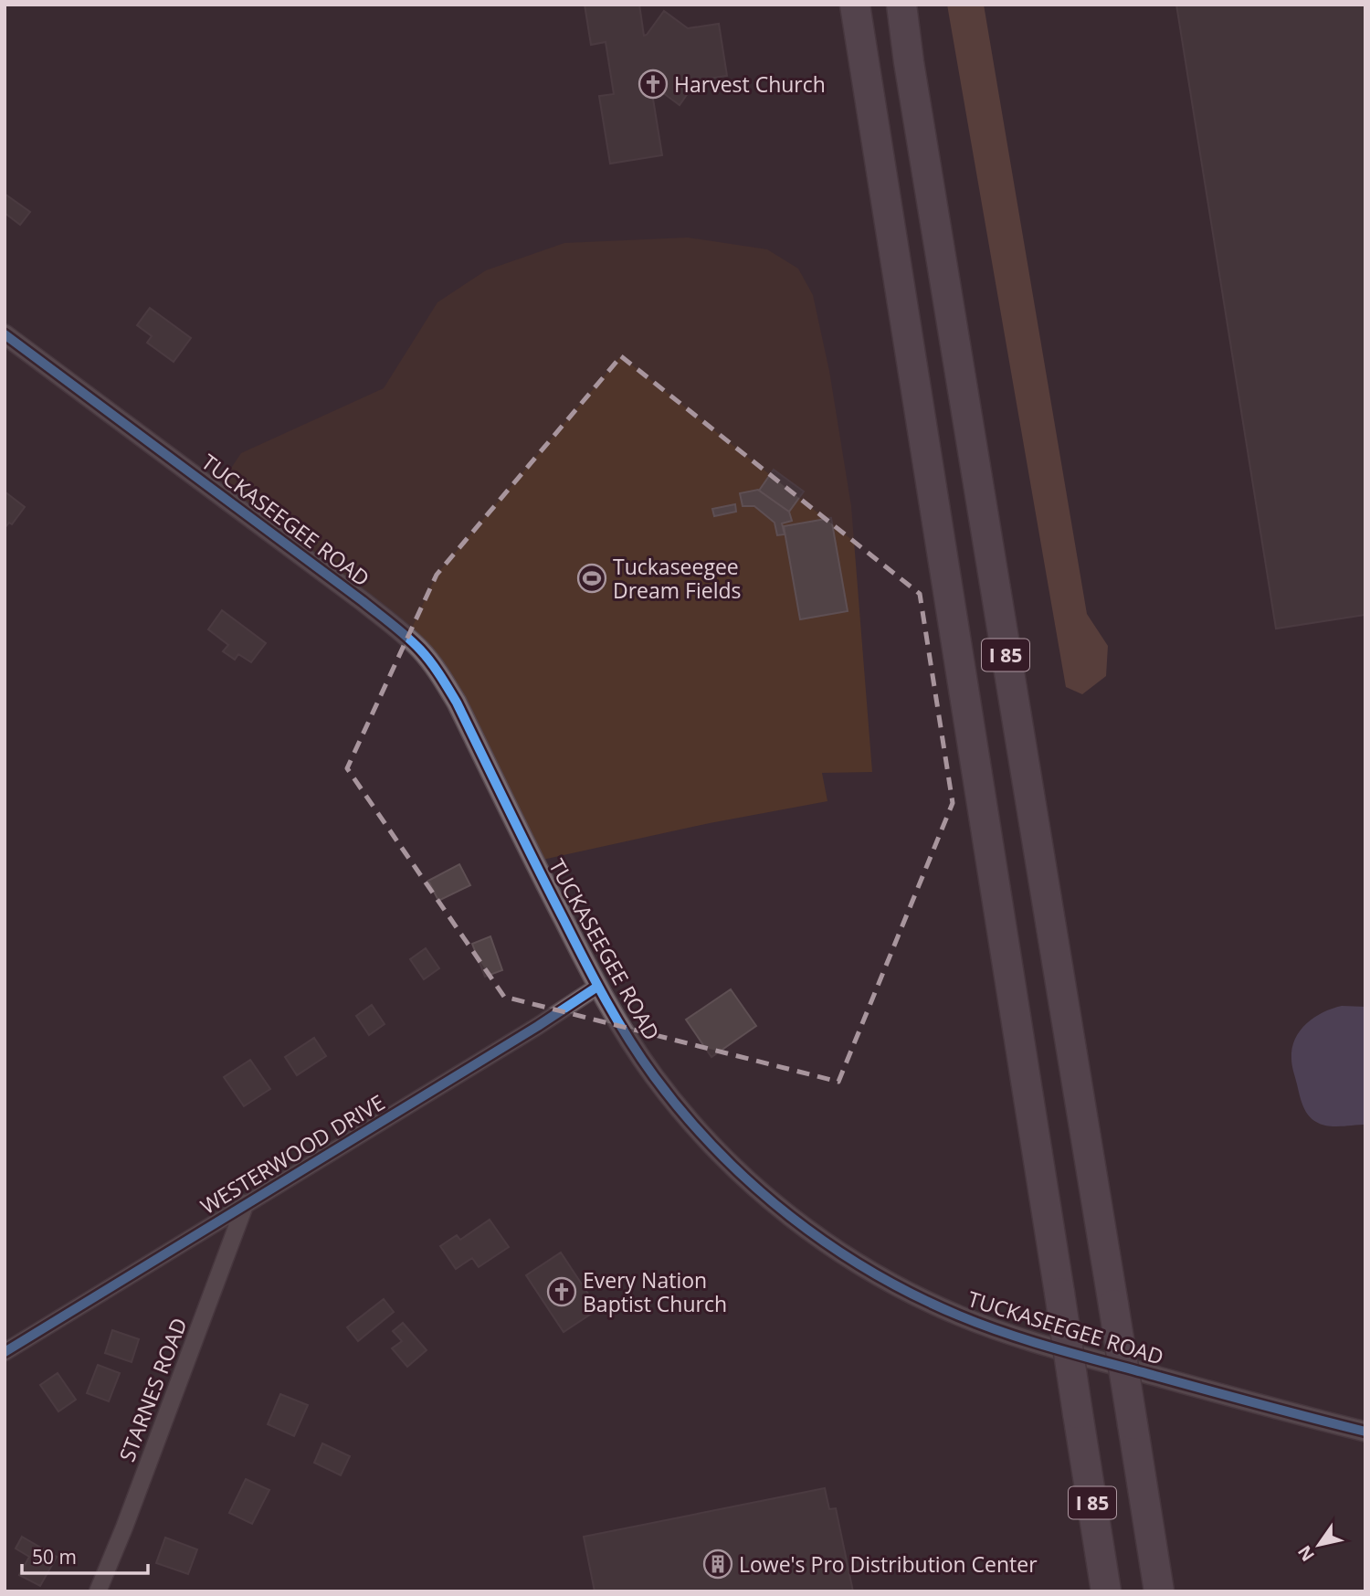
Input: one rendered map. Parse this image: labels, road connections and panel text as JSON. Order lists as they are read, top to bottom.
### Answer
{
  "streets": {
    "highway": ["I 85"],
    "street": ["TUCKASEEGEE ROAD", "WESTERWOOD DRIVE", "STARNES ROAD"]
  },
  "crossings": [
    ["TUCKASEEGEE ROAD", "WESTERWOOD DRIVE"],
    ["WESTERWOOD DRIVE", "STARNES ROAD"]
  ],
  "places": {
    "church": ["Harvest Church", "Every Nation Baptist Church"],
    "sports": ["Tuckaseegee Dream Fields"],
    "building": ["Lowe's Pro Distribution Center"]
  },
  "scale_bar": "50 m",
  "north": "bottom left"
}
